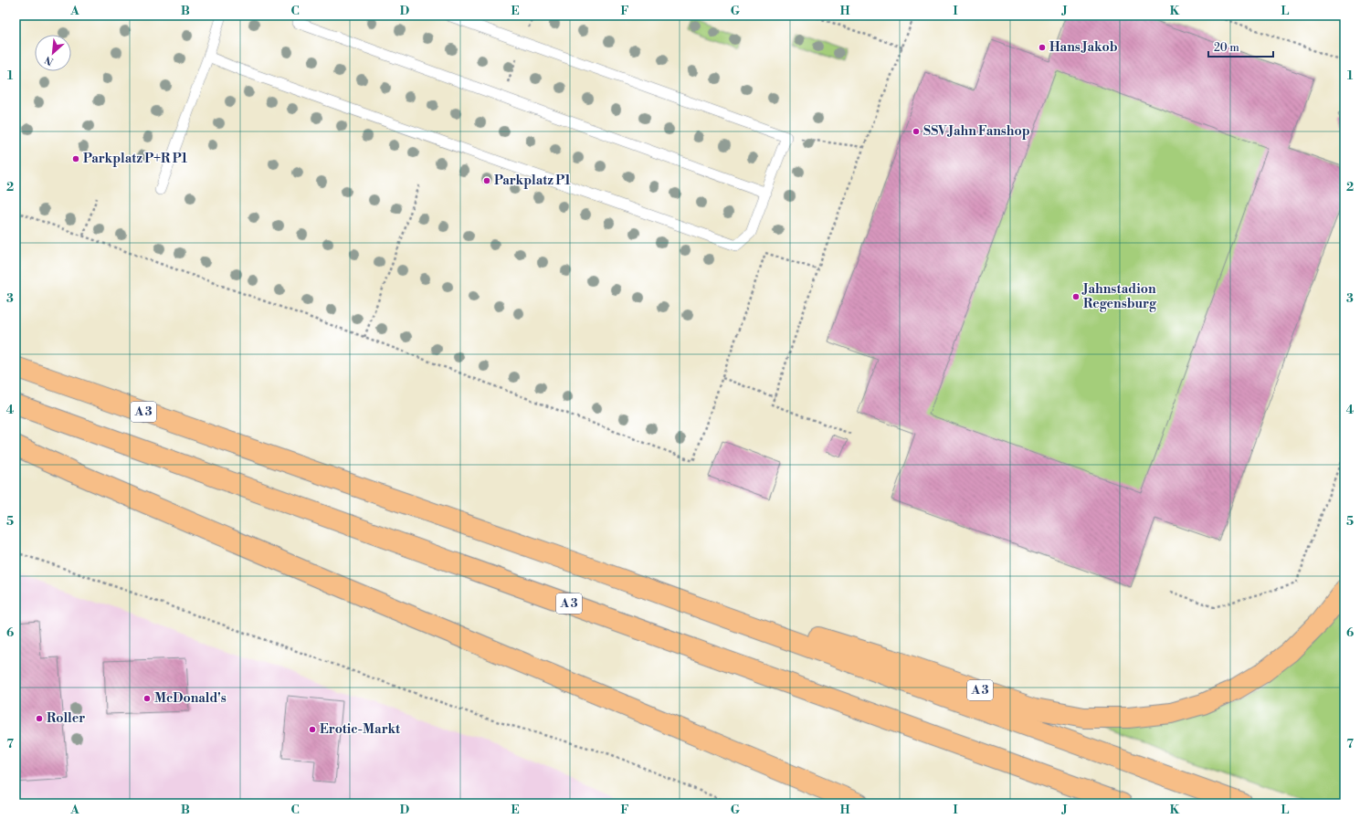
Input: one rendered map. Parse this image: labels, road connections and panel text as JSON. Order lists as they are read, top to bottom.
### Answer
{
  "streets": {
    "highway": ["A 3"]
  },
  "places": [
    "Hans Jakob",
    "SSV Jahn Fanshop",
    "Parkplatz P+R P1",
    "Parkplatz P1",
    "Jahnstadion Regensburg",
    "McDonald's",
    "Roller",
    "Erotic-Markt"
  ],
  "scale_bar": "20 m",
  "north": "bottom left",
  "grid": {
    "columns": [
      "A",
      "B",
      "C",
      "D",
      "E",
      "F",
      "G",
      "H",
      "I",
      "J",
      "K",
      "L"
    ],
    "rows": [
      "1",
      "2",
      "3",
      "4",
      "5",
      "6",
      "7"
    ]
  }
}
